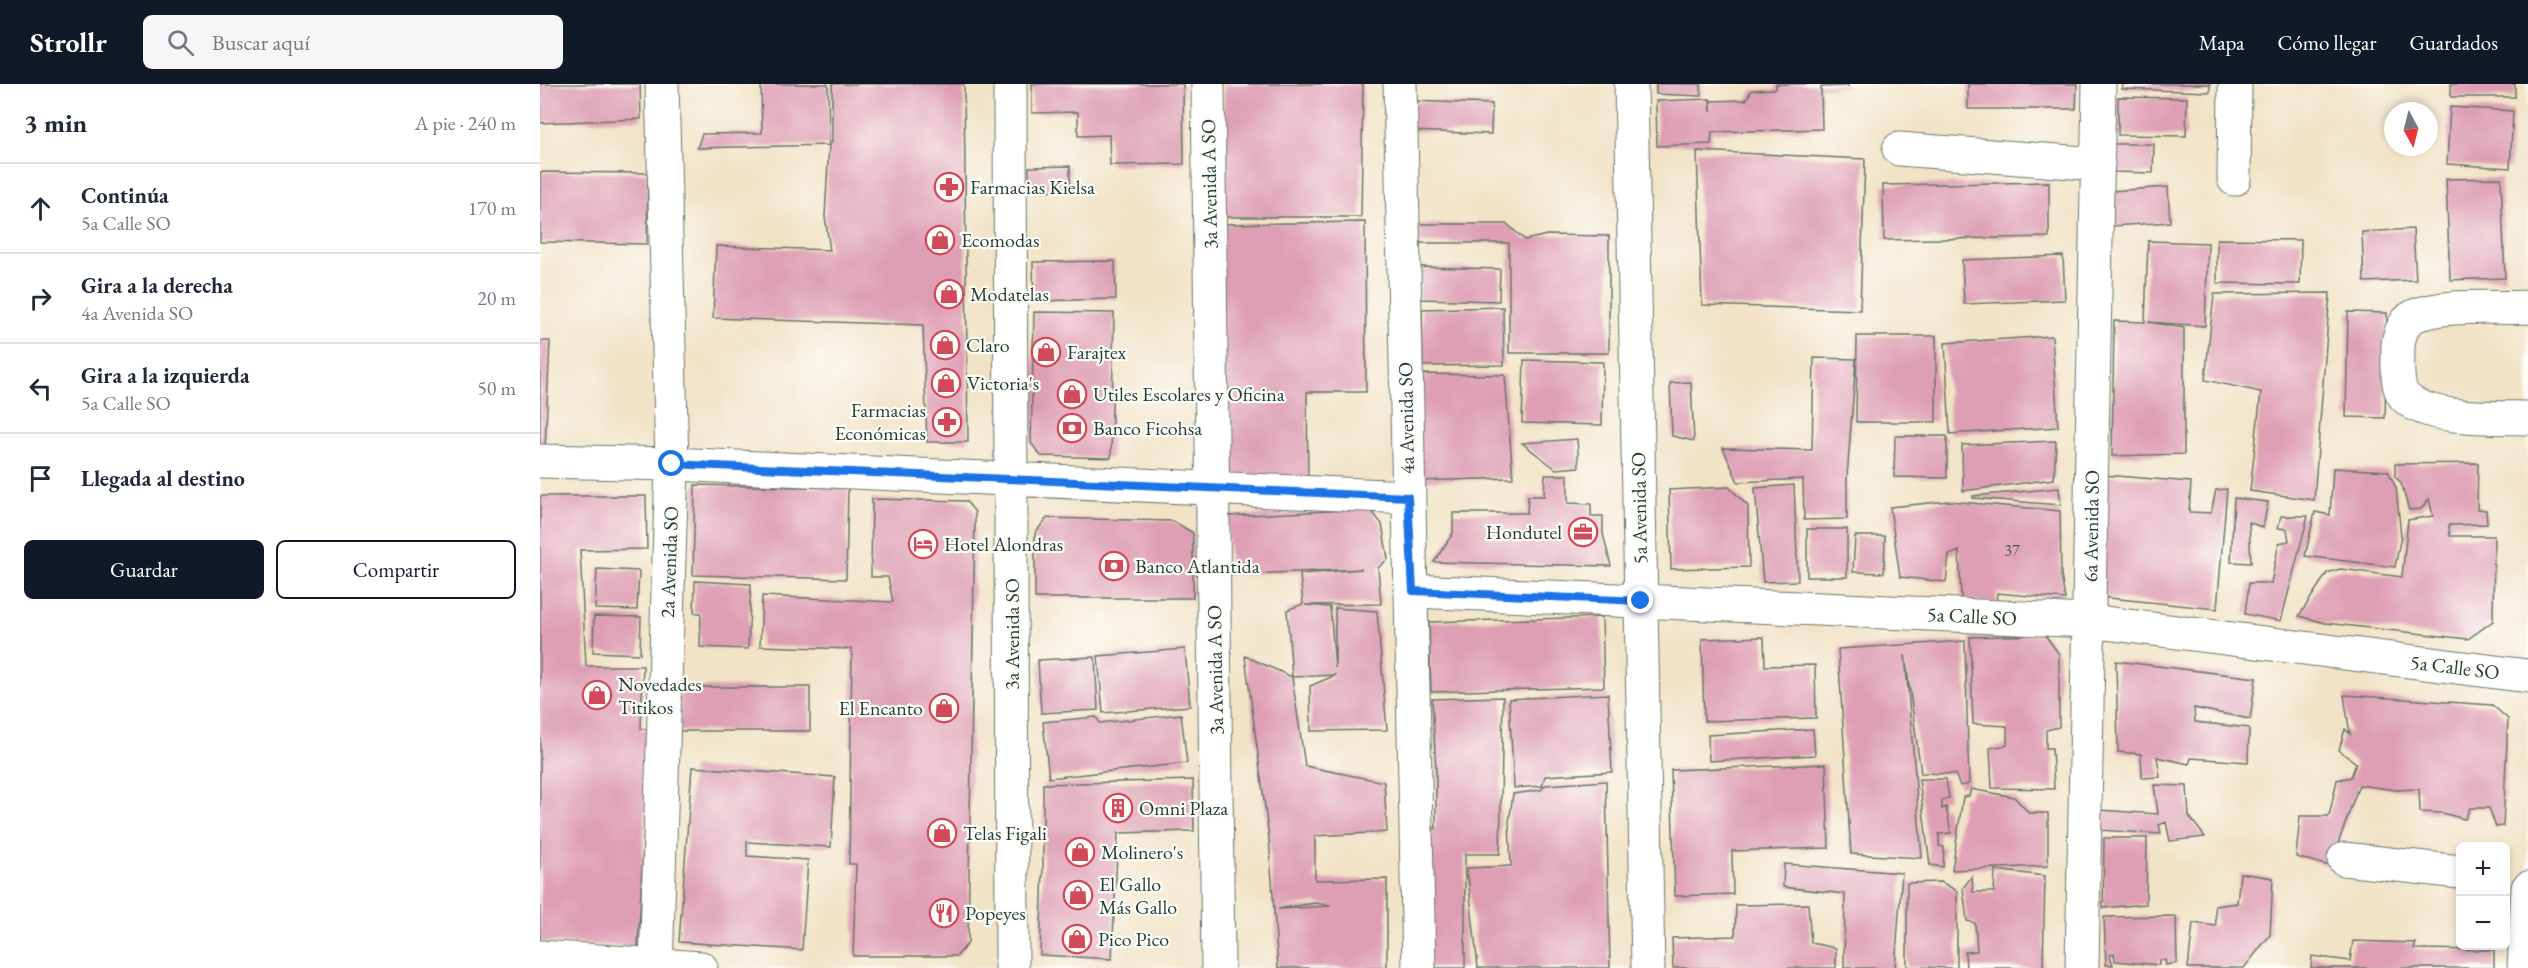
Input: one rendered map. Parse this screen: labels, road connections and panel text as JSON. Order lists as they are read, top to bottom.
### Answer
{
  "streets": {
    "street": [
      "3a Avenida A SO",
      "4a Avenida SO",
      "5a Avenida SO",
      "6a Avenida SO",
      "2a Avenida SO",
      "5a Calle SO",
      "3a Avenida SO"
    ]
  },
  "crossings": [
    ["4a Avenida SO", "5a Calle SO"],
    ["5a Avenida SO", "5a Calle SO"],
    ["6a Avenida SO", "5a Calle SO"]
  ],
  "places": {
    "pharmacy": ["Farmacias Kielsa", "Farmacias Económicas"],
    "shop": [
      "Ecomodas",
      "Modatelas",
      "Claro",
      "Farajtex",
      "Victoria's",
      "Utiles Escolares y Oficina",
      "Novedades Titikos",
      "El Encanto",
      "Telas Figali",
      "Molinero's",
      "El Gallo Más Gallo",
      "Pico Pico"
    ],
    "bank": ["Banco Ficohsa", "Banco Atlantida"],
    "office": ["Hondutel"],
    "hotel": ["Hotel Alondras"],
    "building": ["Omni Plaza"],
    "restaurant": ["Popeyes"]
  },
  "house_numbers": ["37"],
  "north": "bottom",
  "page": {
    "header": "Strollr",
    "search": "Buscar aquí",
    "nav": ["Mapa", "Cómo llegar", "Guardados"],
    "heading": ["3 min", "A pie · 240 m"],
    "list": [
      ["Continúa", "5a Calle SO", "170 m"],
      ["Gira a la derecha", "4a Avenida SO", "20 m"],
      ["Gira a la izquierda", "5a Calle SO", "50 m"],
      "Llegada al destino"
    ],
    "buttons": ["Guardar", "Compartir"],
    "map_buttons": ["+", "−"]
  }
}
